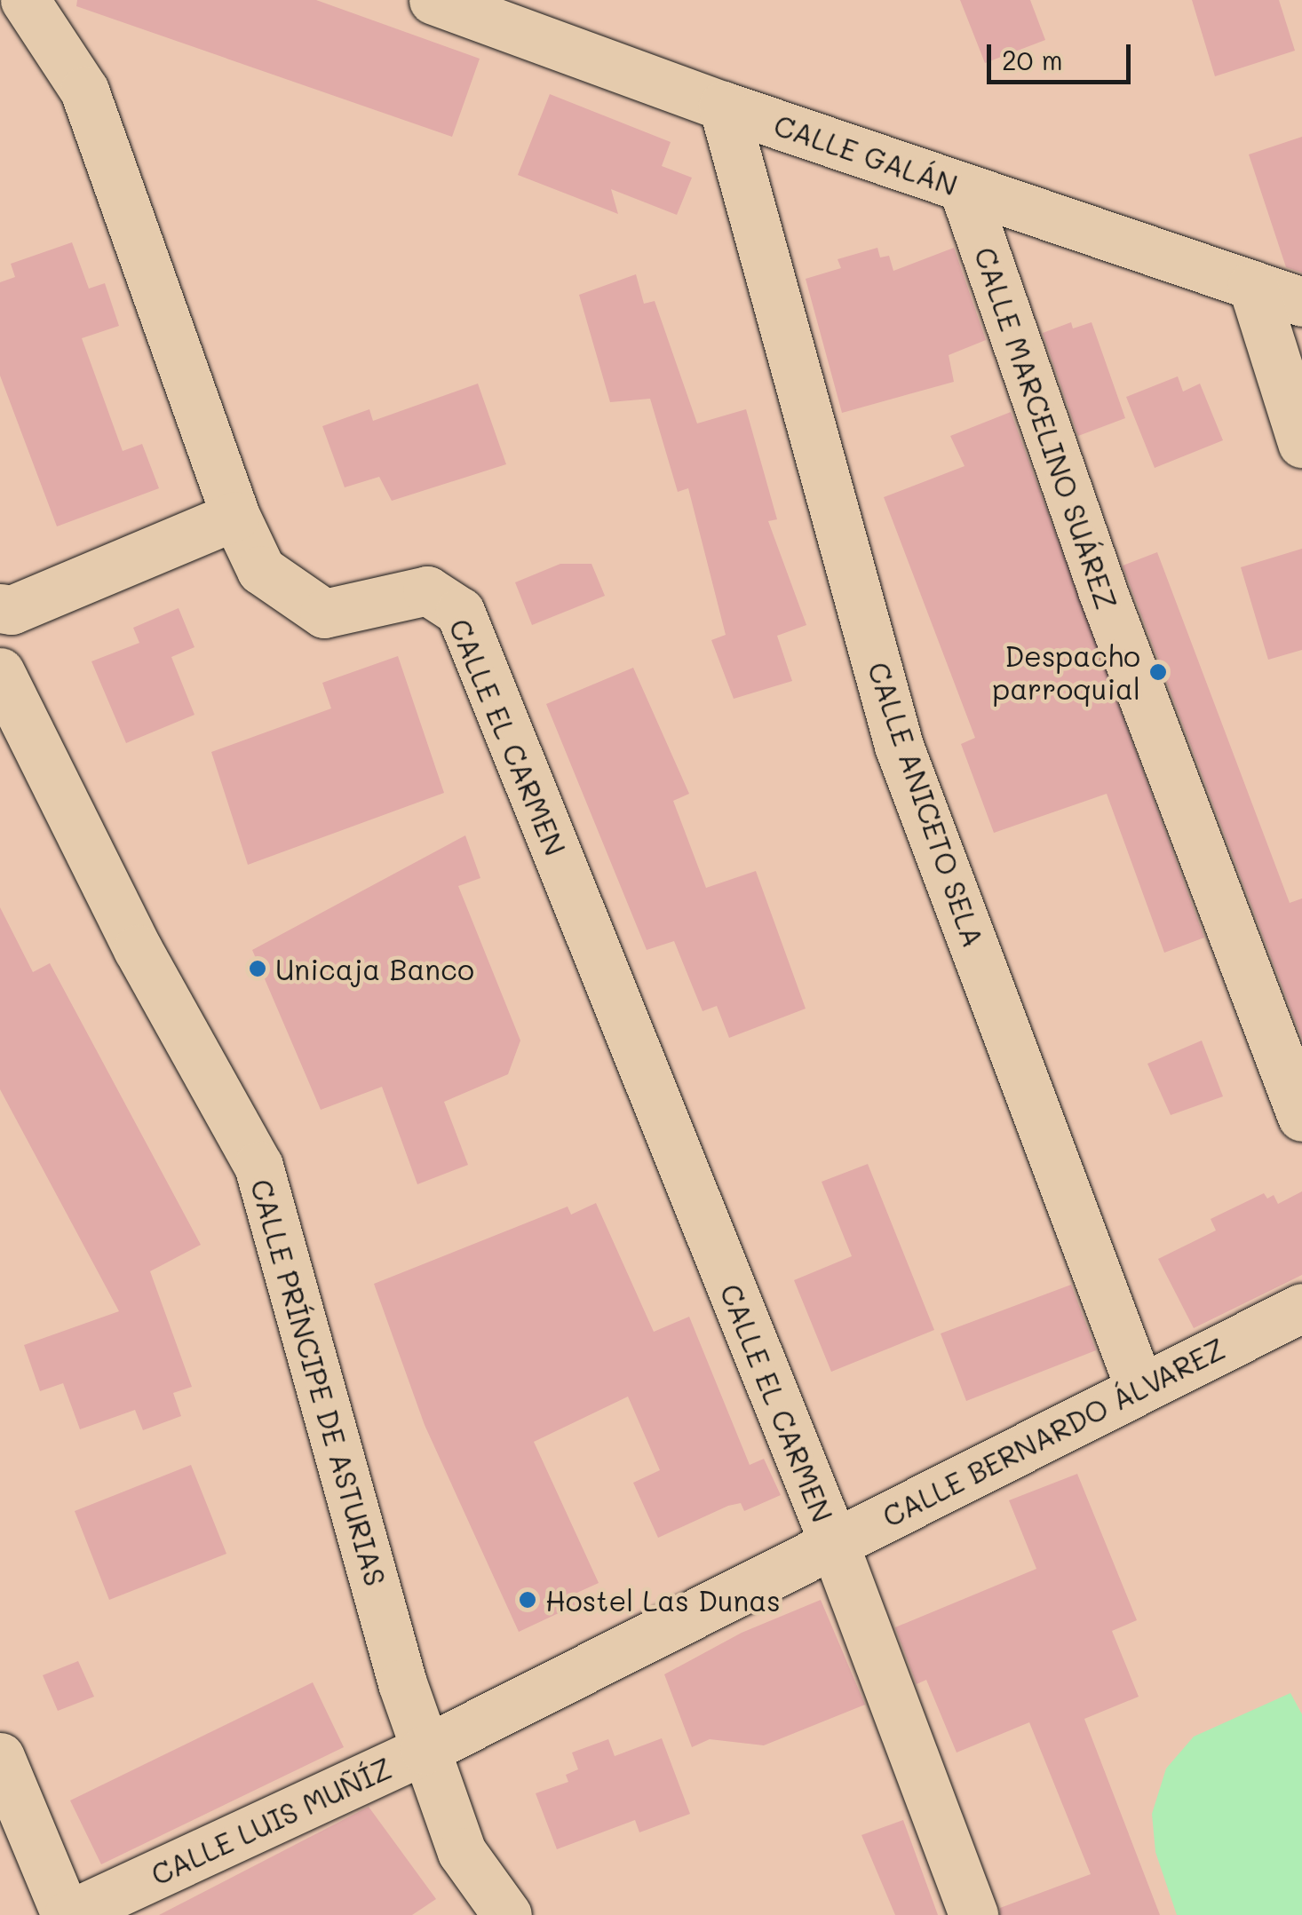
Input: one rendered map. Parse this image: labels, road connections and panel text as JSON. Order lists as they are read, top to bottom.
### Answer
{
  "streets": {
    "street": [
      "CALLE GALÁN",
      "CALLE MARCELINO SUÁREZ",
      "CALLE EL CARMEN",
      "CALLE ANICETO SELA",
      "CALLE PRÍNCIPE DE ASTURIAS",
      "CALLE BERNARDO ÁLVAREZ",
      "CALLE LUIS MUÑÍZ"
    ]
  },
  "crossings": [
    ["CALLE GALÁN", "CALLE MARCELINO SUÁREZ"],
    ["CALLE GALÁN", "CALLE ANICETO SELA"],
    ["CALLE EL CARMEN", "CALLE BERNARDO ÁLVAREZ"],
    ["CALLE ANICETO SELA", "CALLE BERNARDO ÁLVAREZ"],
    ["CALLE PRÍNCIPE DE ASTURIAS", "CALLE BERNARDO ÁLVAREZ"],
    ["CALLE PRÍNCIPE DE ASTURIAS", "CALLE LUIS MUÑÍZ"],
    ["CALLE BERNARDO ÁLVAREZ", "CALLE LUIS MUÑÍZ"]
  ],
  "places": ["Despacho parroquial", "Unicaja Banco", "Hostel Las Dunas"],
  "scale_bar": "20 m"
}
